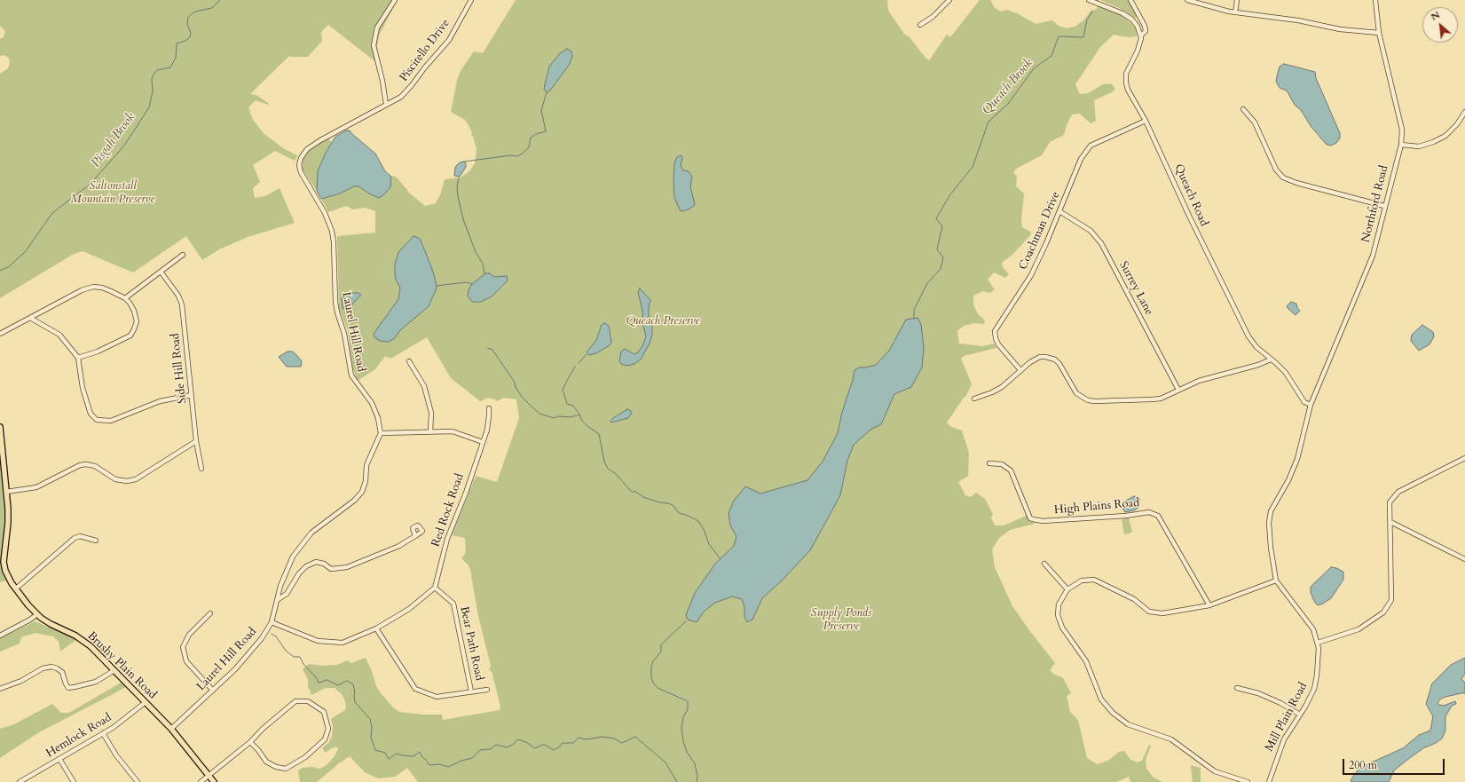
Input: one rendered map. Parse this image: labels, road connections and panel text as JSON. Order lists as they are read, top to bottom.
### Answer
{
  "streets": {
    "main road": ["Brushy Plain Road"],
    "street": [
      "Piscitello Drive",
      "Queach Road",
      "Northford Road",
      "Coachman Drive",
      "Surrey Lane",
      "Laurel Hill Road",
      "Side Hill Road",
      "High Plains Road",
      "Red Rock Road",
      "Bear Path Road",
      "Mill Plain Road",
      "Hemlock Road"
    ]
  },
  "crossings": [
    ["Piscitello Drive", "Laurel Hill Road"],
    ["Queach Road", "Northford Road"],
    ["Queach Road", "Coachman Drive"],
    ["Queach Road", "Mill Plain Road"],
    ["Northford Road", "Mill Plain Road"],
    ["Coachman Drive", "Surrey Lane"],
    ["Laurel Hill Road", "Brushy Plain Road"],
    ["Red Rock Road", "Bear Path Road"],
    ["Brushy Plain Road", "Hemlock Road"]
  ],
  "water": ["Queach Brook", "Pisgah Brook"],
  "parks": ["Saltonstall Mountain Preserve", "Queach Preserve", "Supply Ponds Preserve"],
  "scale_bar": "200 m",
  "north": "top left"
}
